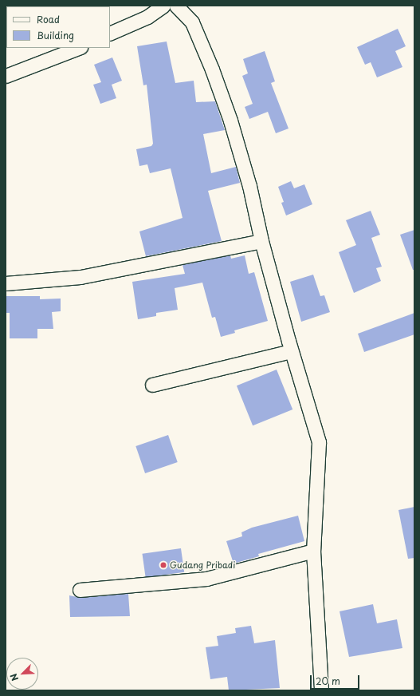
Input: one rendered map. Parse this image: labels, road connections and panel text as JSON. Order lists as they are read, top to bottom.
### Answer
{
  "places": ["Gudang Pribadi"],
  "legend": ["Road", "Building"],
  "scale_bar": "20 m",
  "north": "bottom left"
}
